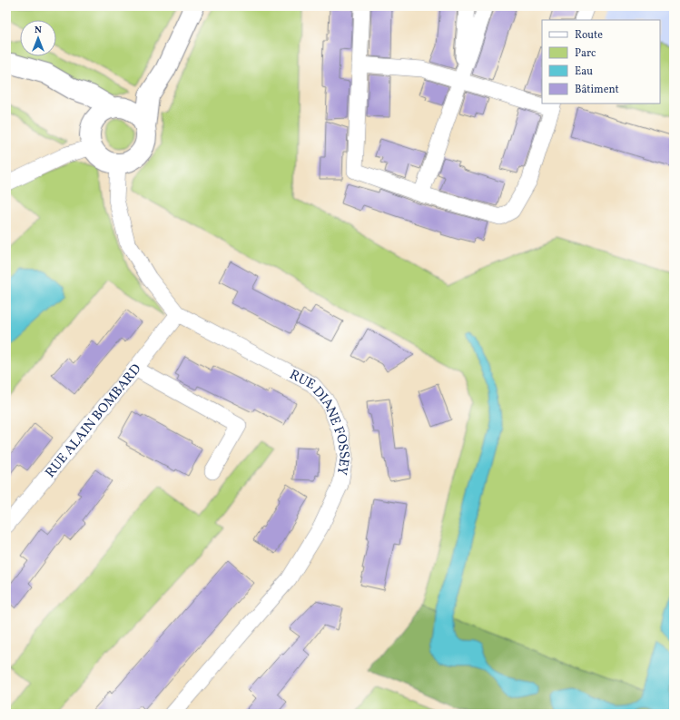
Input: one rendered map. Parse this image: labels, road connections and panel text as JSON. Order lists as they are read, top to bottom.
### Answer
{
  "streets": {
    "street": ["RUE ALAIN BOMBARD", "RUE DIANE FOSSEY"]
  },
  "crossings": [
    ["RUE ALAIN BOMBARD", "RUE DIANE FOSSEY"]
  ],
  "legend": [
    "Route",
    "Parc",
    "Eau",
    "Bâtiment"
  ],
  "north": "top"
}
